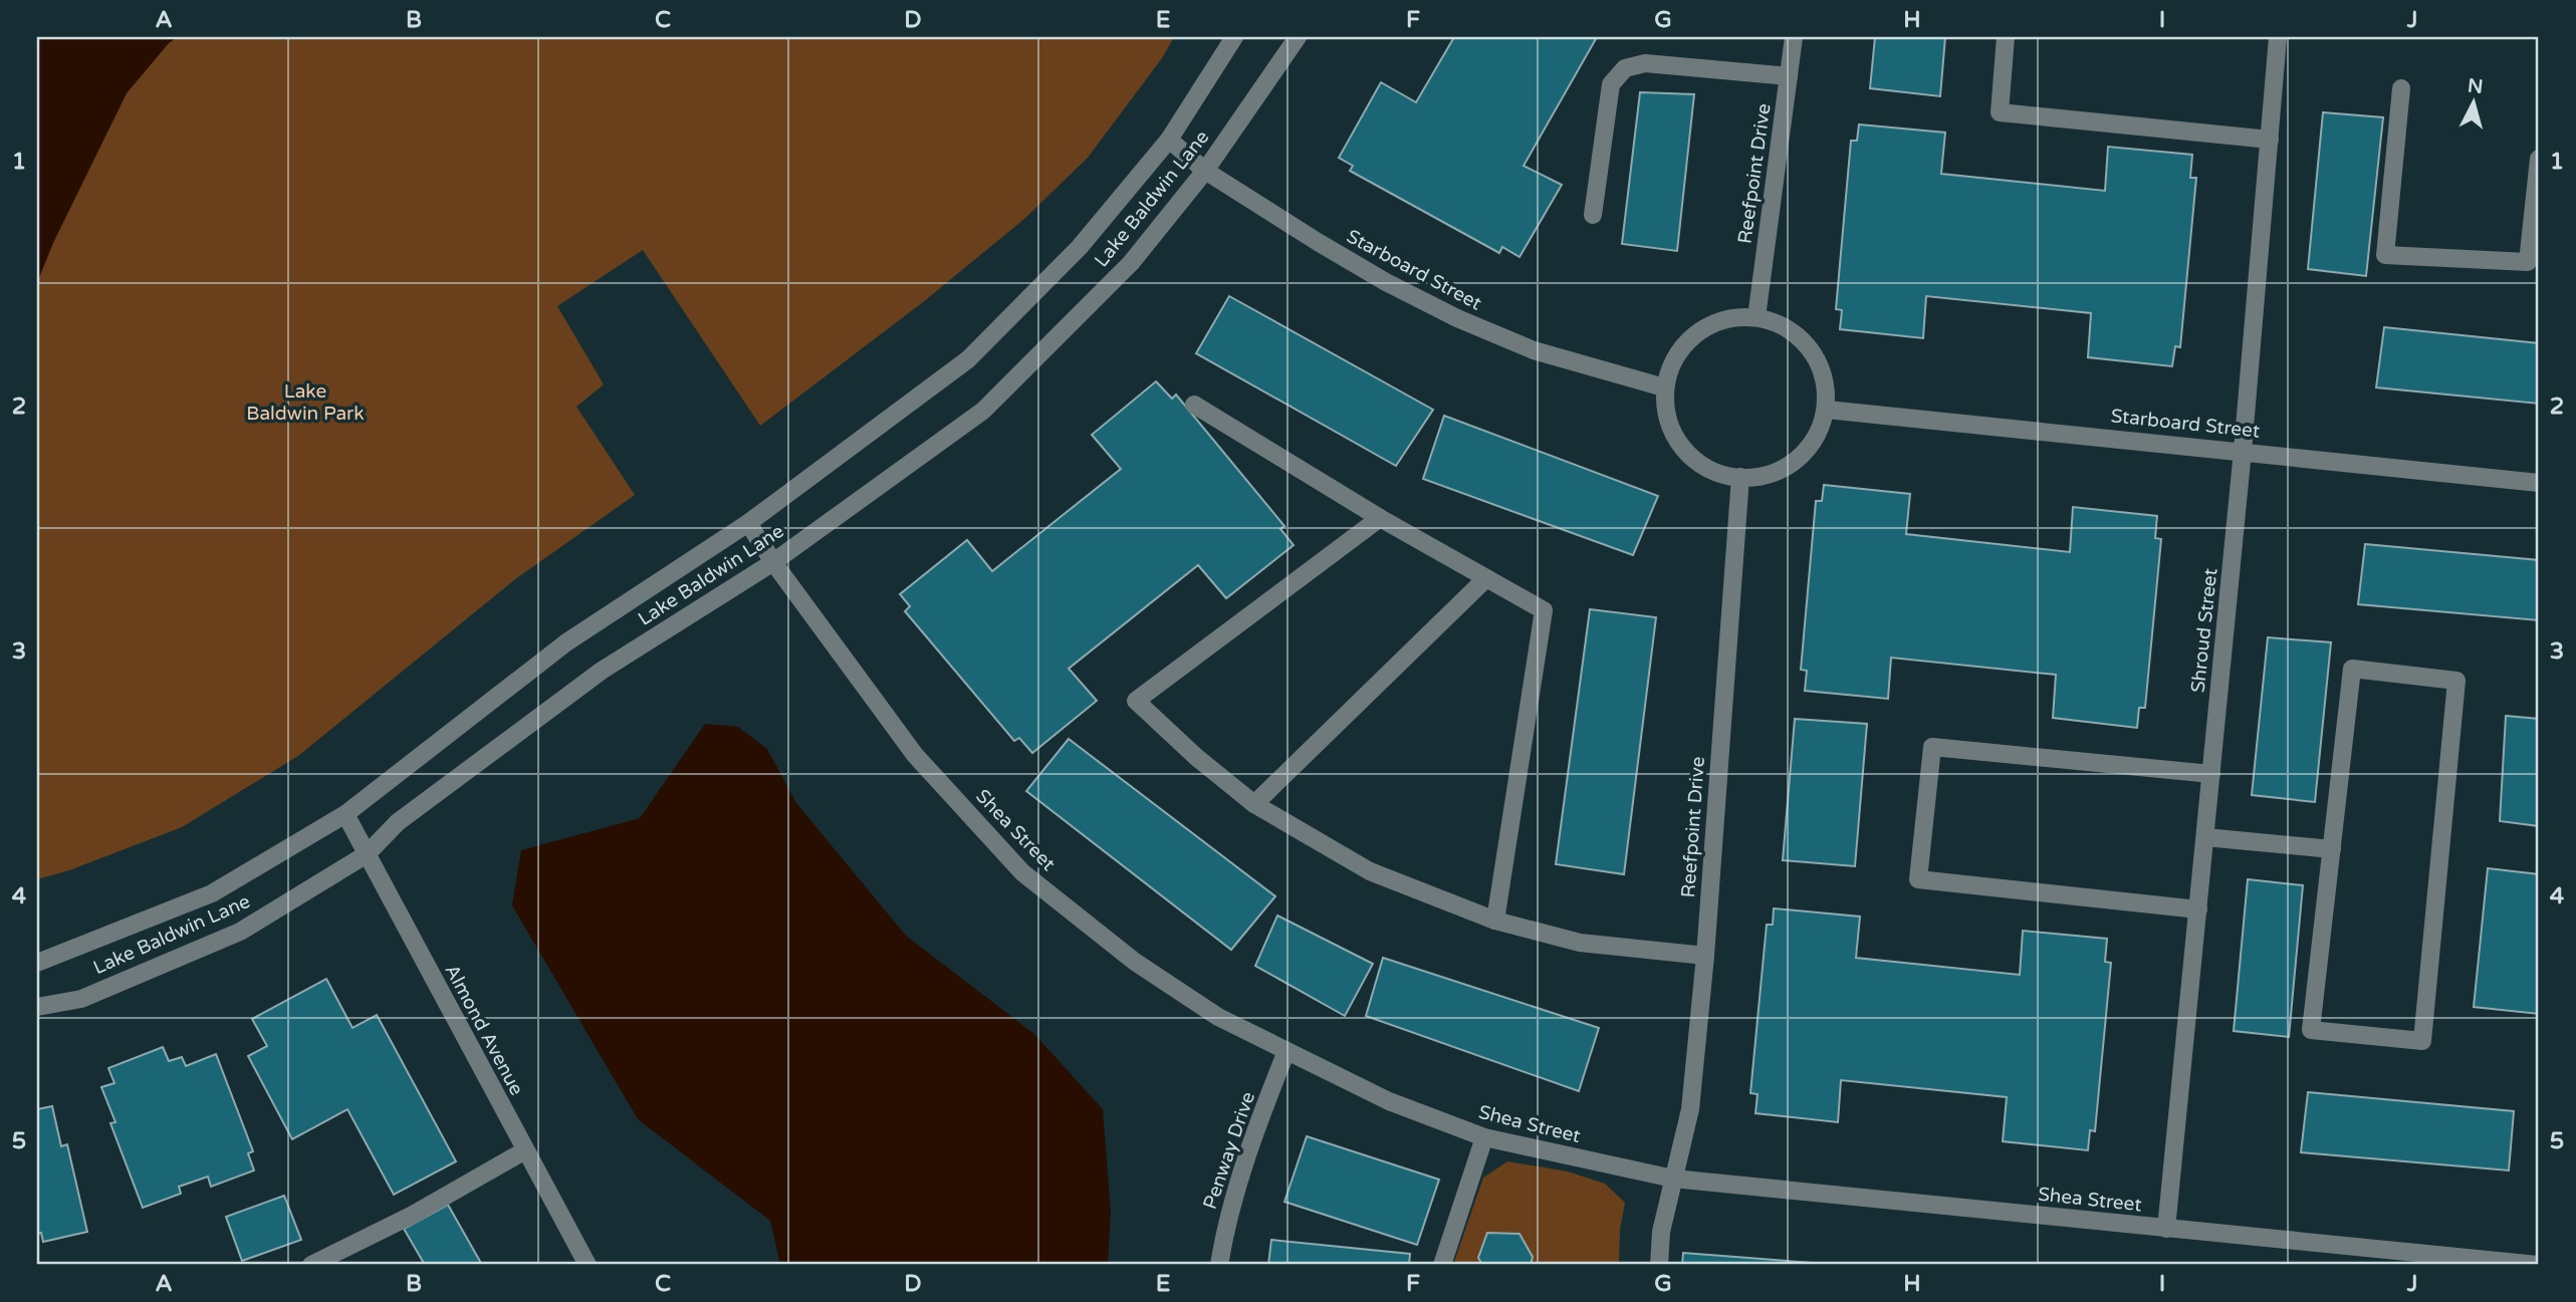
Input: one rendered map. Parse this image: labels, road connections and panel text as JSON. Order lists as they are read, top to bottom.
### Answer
{
  "streets": {
    "street": [
      "Reefpoint Drive",
      "Lake Baldwin Lane",
      "Starboard Street",
      "Shroud Street",
      "Shea Street",
      "Almond Avenue",
      "Penway Drive"
    ]
  },
  "crossings": [
    ["Reefpoint Drive", "Starboard Street"],
    ["Reefpoint Drive", "Shea Street"],
    ["Lake Baldwin Lane", "Starboard Street"],
    ["Lake Baldwin Lane", "Shea Street"],
    ["Lake Baldwin Lane", "Almond Avenue"],
    ["Starboard Street", "Shroud Street"],
    ["Shroud Street", "Shea Street"],
    ["Shea Street", "Penway Drive"]
  ],
  "parks": ["Lake Baldwin Park"],
  "north": "top",
  "grid": {
    "columns": [
      "A",
      "B",
      "C",
      "D",
      "E",
      "F",
      "G",
      "H",
      "I",
      "J"
    ],
    "rows": [
      "1",
      "2",
      "3",
      "4",
      "5"
    ]
  }
}
